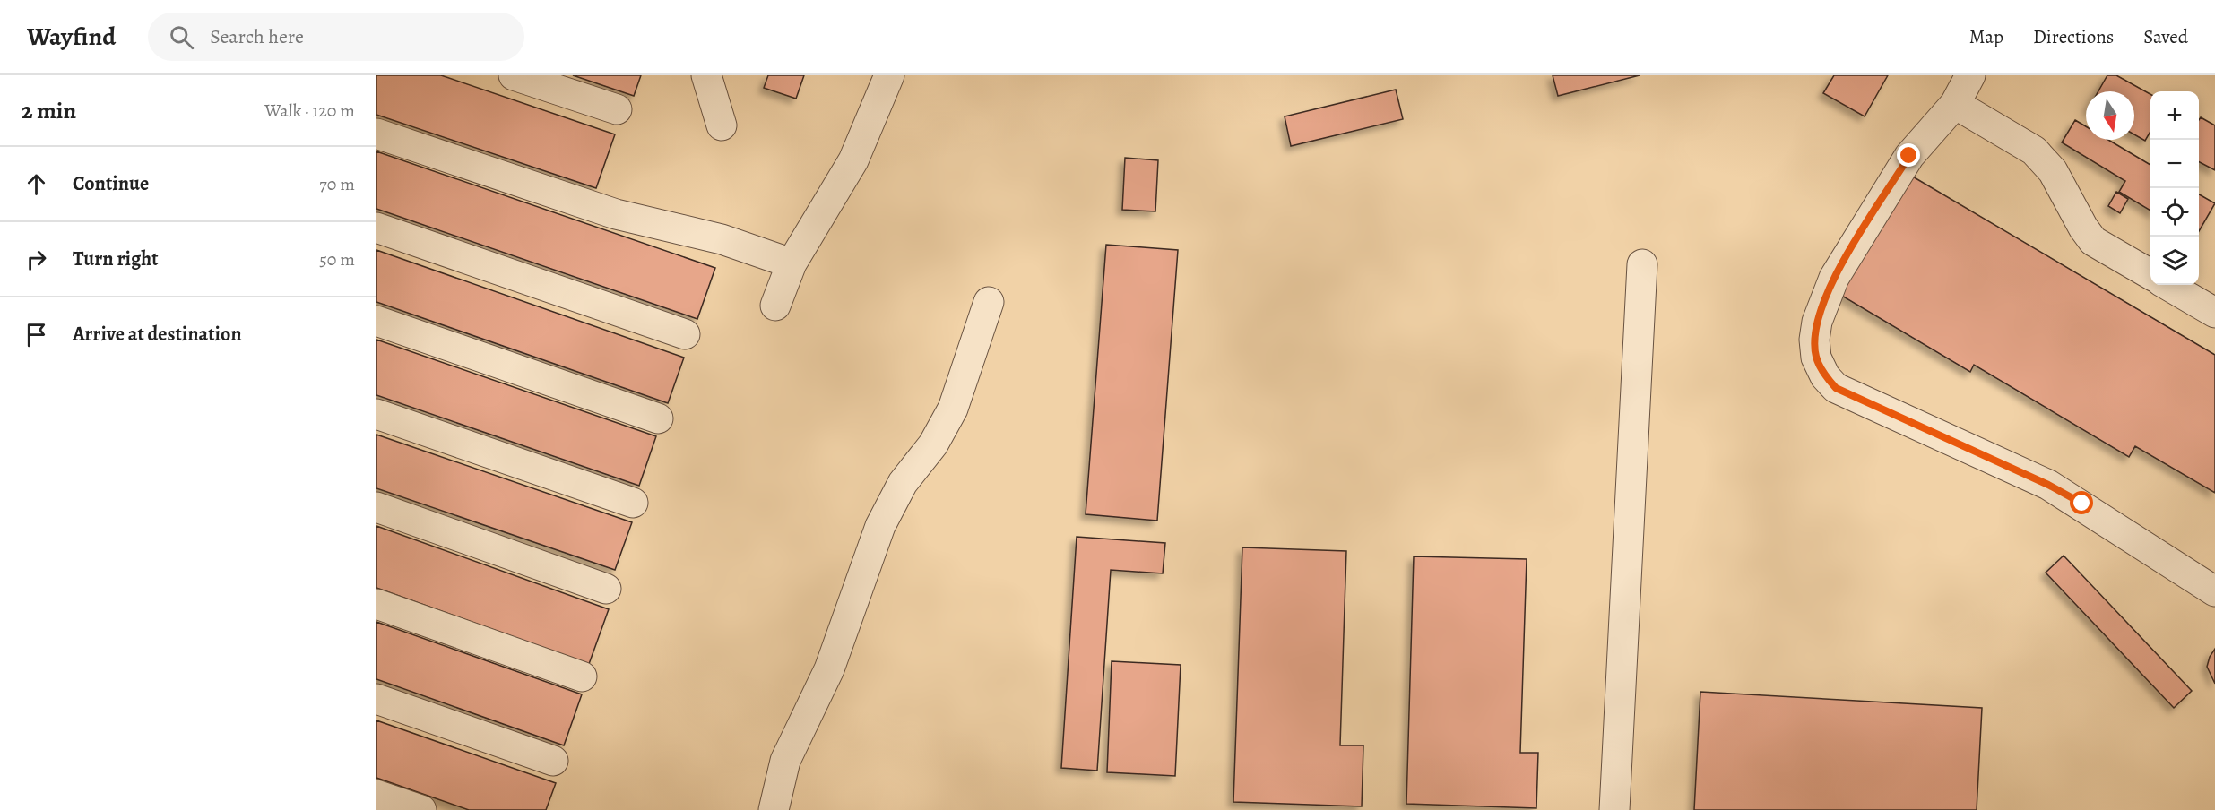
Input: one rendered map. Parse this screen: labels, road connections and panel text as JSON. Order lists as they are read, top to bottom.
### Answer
{
  "north": "bottom",
  "page": {
    "header": "Wayfind",
    "search": "Search here",
    "nav": ["Map", "Directions", "Saved"],
    "heading": ["2 min", "Walk · 120 m"],
    "map_buttons": ["+", "−"],
    "list": [
      ["Continue", "70 m"],
      ["Turn right", "50 m"],
      "Arrive at destination"
    ]
  }
}
